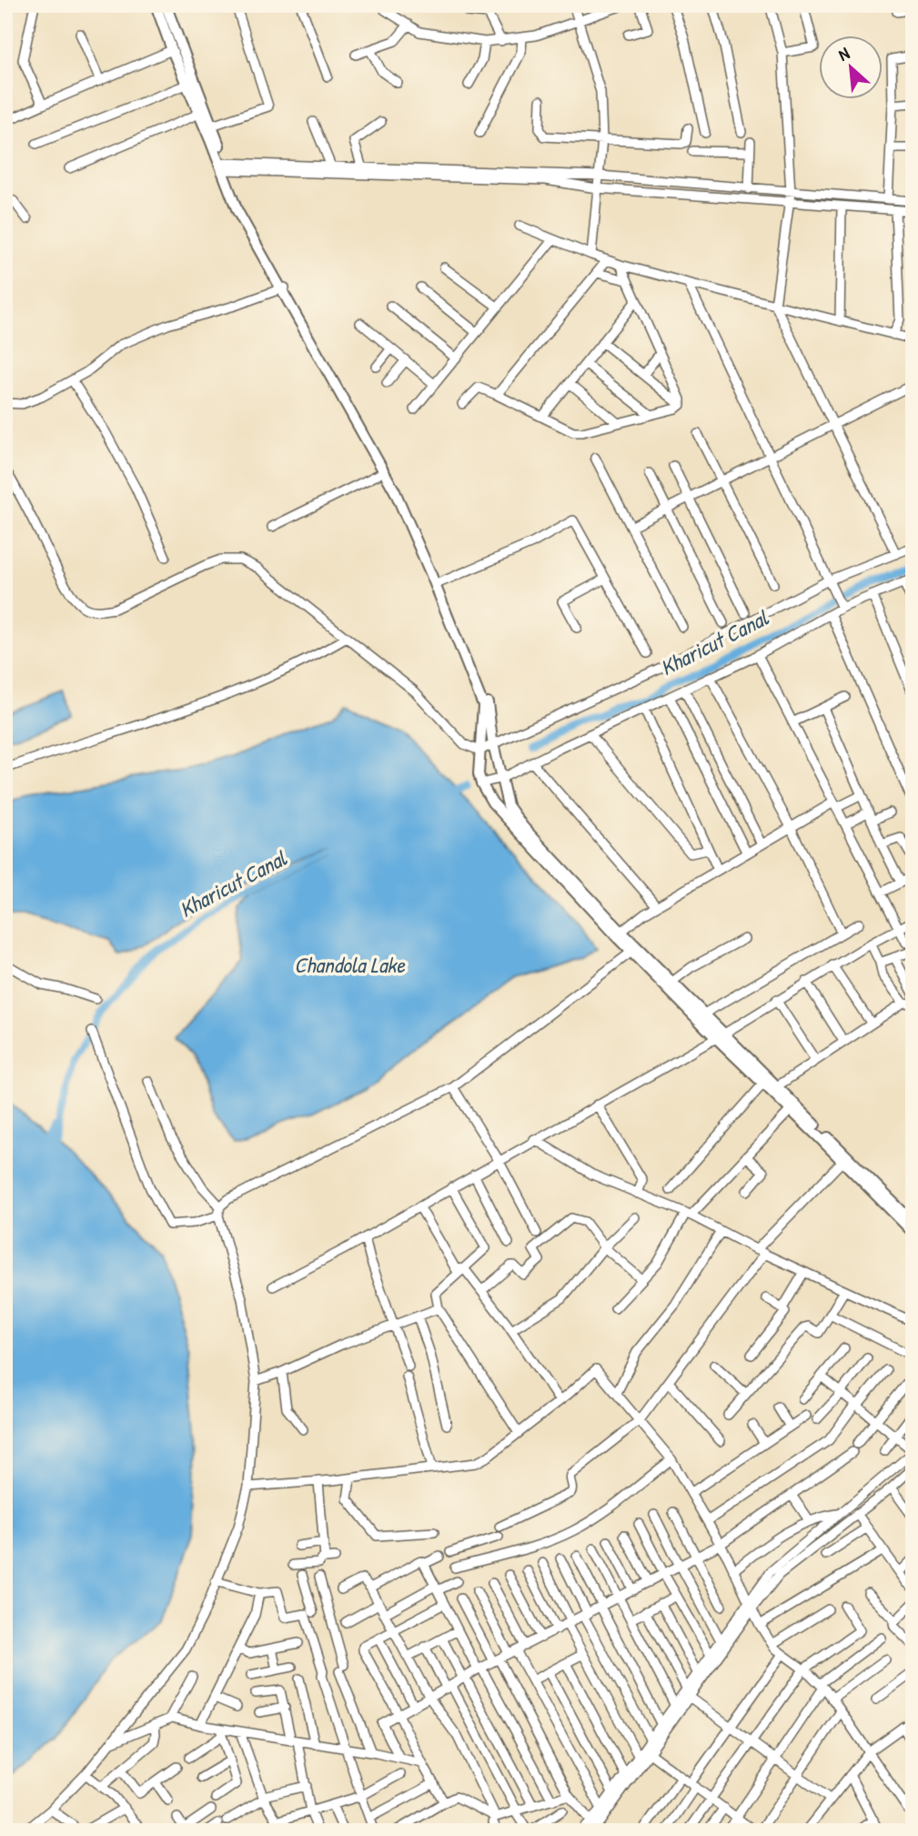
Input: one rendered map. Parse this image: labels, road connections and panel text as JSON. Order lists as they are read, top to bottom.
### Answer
{
  "water": ["Kharicut Canal", "Chandola Lake"],
  "north": "top left"
}
